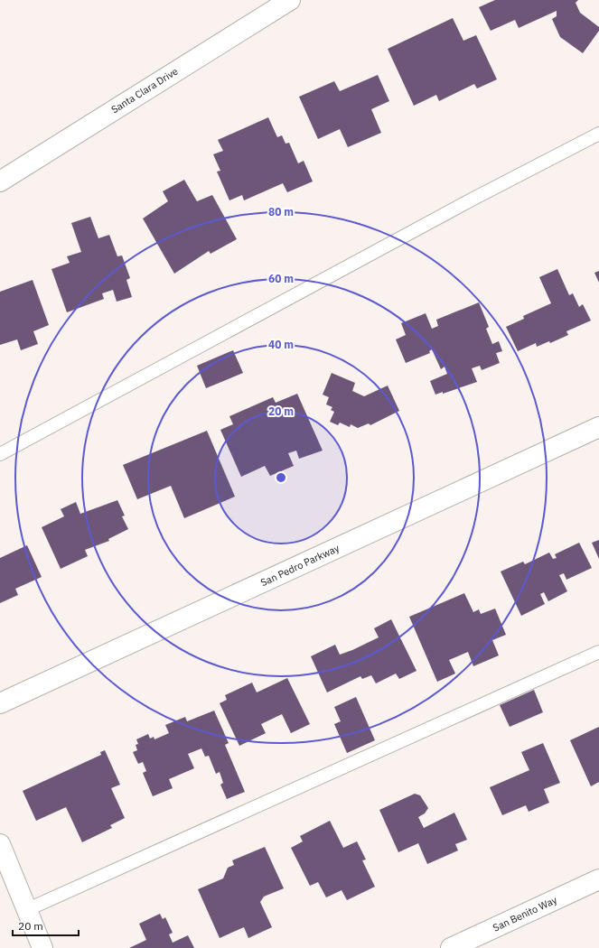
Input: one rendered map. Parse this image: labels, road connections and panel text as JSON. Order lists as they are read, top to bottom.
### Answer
{
  "streets": {
    "street": ["Santa Clara Drive", "San Pedro Parkway", "San Benito Way"]
  },
  "scale_bar": "20 m",
  "rings": [
    "80 m",
    "60 m",
    "40 m",
    "20 m"
  ]
}
